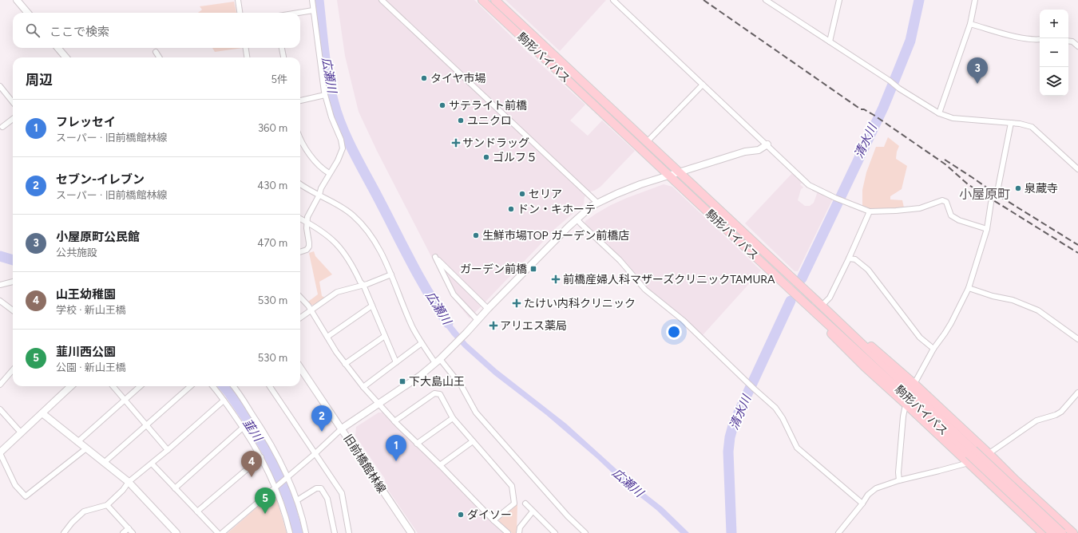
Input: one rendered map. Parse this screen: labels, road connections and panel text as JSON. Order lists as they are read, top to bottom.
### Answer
{
  "streets": {
    "main road": ["駒形バイパス"],
    "street": ["旧前橋館林線"]
  },
  "districts": ["小屋原町"],
  "water": ["広瀬川", "清水川", "韮川"],
  "places": {
    "other": [
      "タイヤ市場",
      "サテライト前橋",
      "ユニクロ",
      "ゴルフ５",
      "泉蔵寺",
      "セリア",
      "ドン・キホーテ",
      "生鮮市場TOP ガーデン前橋店",
      "ダイソー"
    ],
    "health": [
      "サンドラッグ",
      "前橋産婦人科マザーズクリニックTAMURA",
      "たけい内科クリニック",
      "アリエス薬局"
    ],
    "transit": ["ガーデン前橋", "下大島山王"]
  },
  "page": {
    "map_buttons": ["+", "−"],
    "search": "ここで検索",
    "pins": [
      "3",
      "2",
      "1",
      "4",
      "5"
    ],
    "heading": ["周辺", "5件"],
    "list": [
      {
        "mark": "1",
        "name": "フレッセイ",
        "note": "スーパー · 旧前橋館林線",
        "value": "360 m"
      },
      {
        "mark": "2",
        "name": "セブン-イレブン",
        "note": "スーパー · 旧前橋館林線",
        "value": "430 m"
      },
      {
        "mark": "3",
        "name": "小屋原町公民館",
        "note": "公共施設",
        "value": "470 m"
      },
      {
        "mark": "4",
        "name": "山王幼稚園",
        "note": "学校 · 新山王橋",
        "value": "530 m"
      },
      {
        "mark": "5",
        "name": "韮川西公園",
        "note": "公園 · 新山王橋",
        "value": "530 m"
      }
    ]
  }
}
